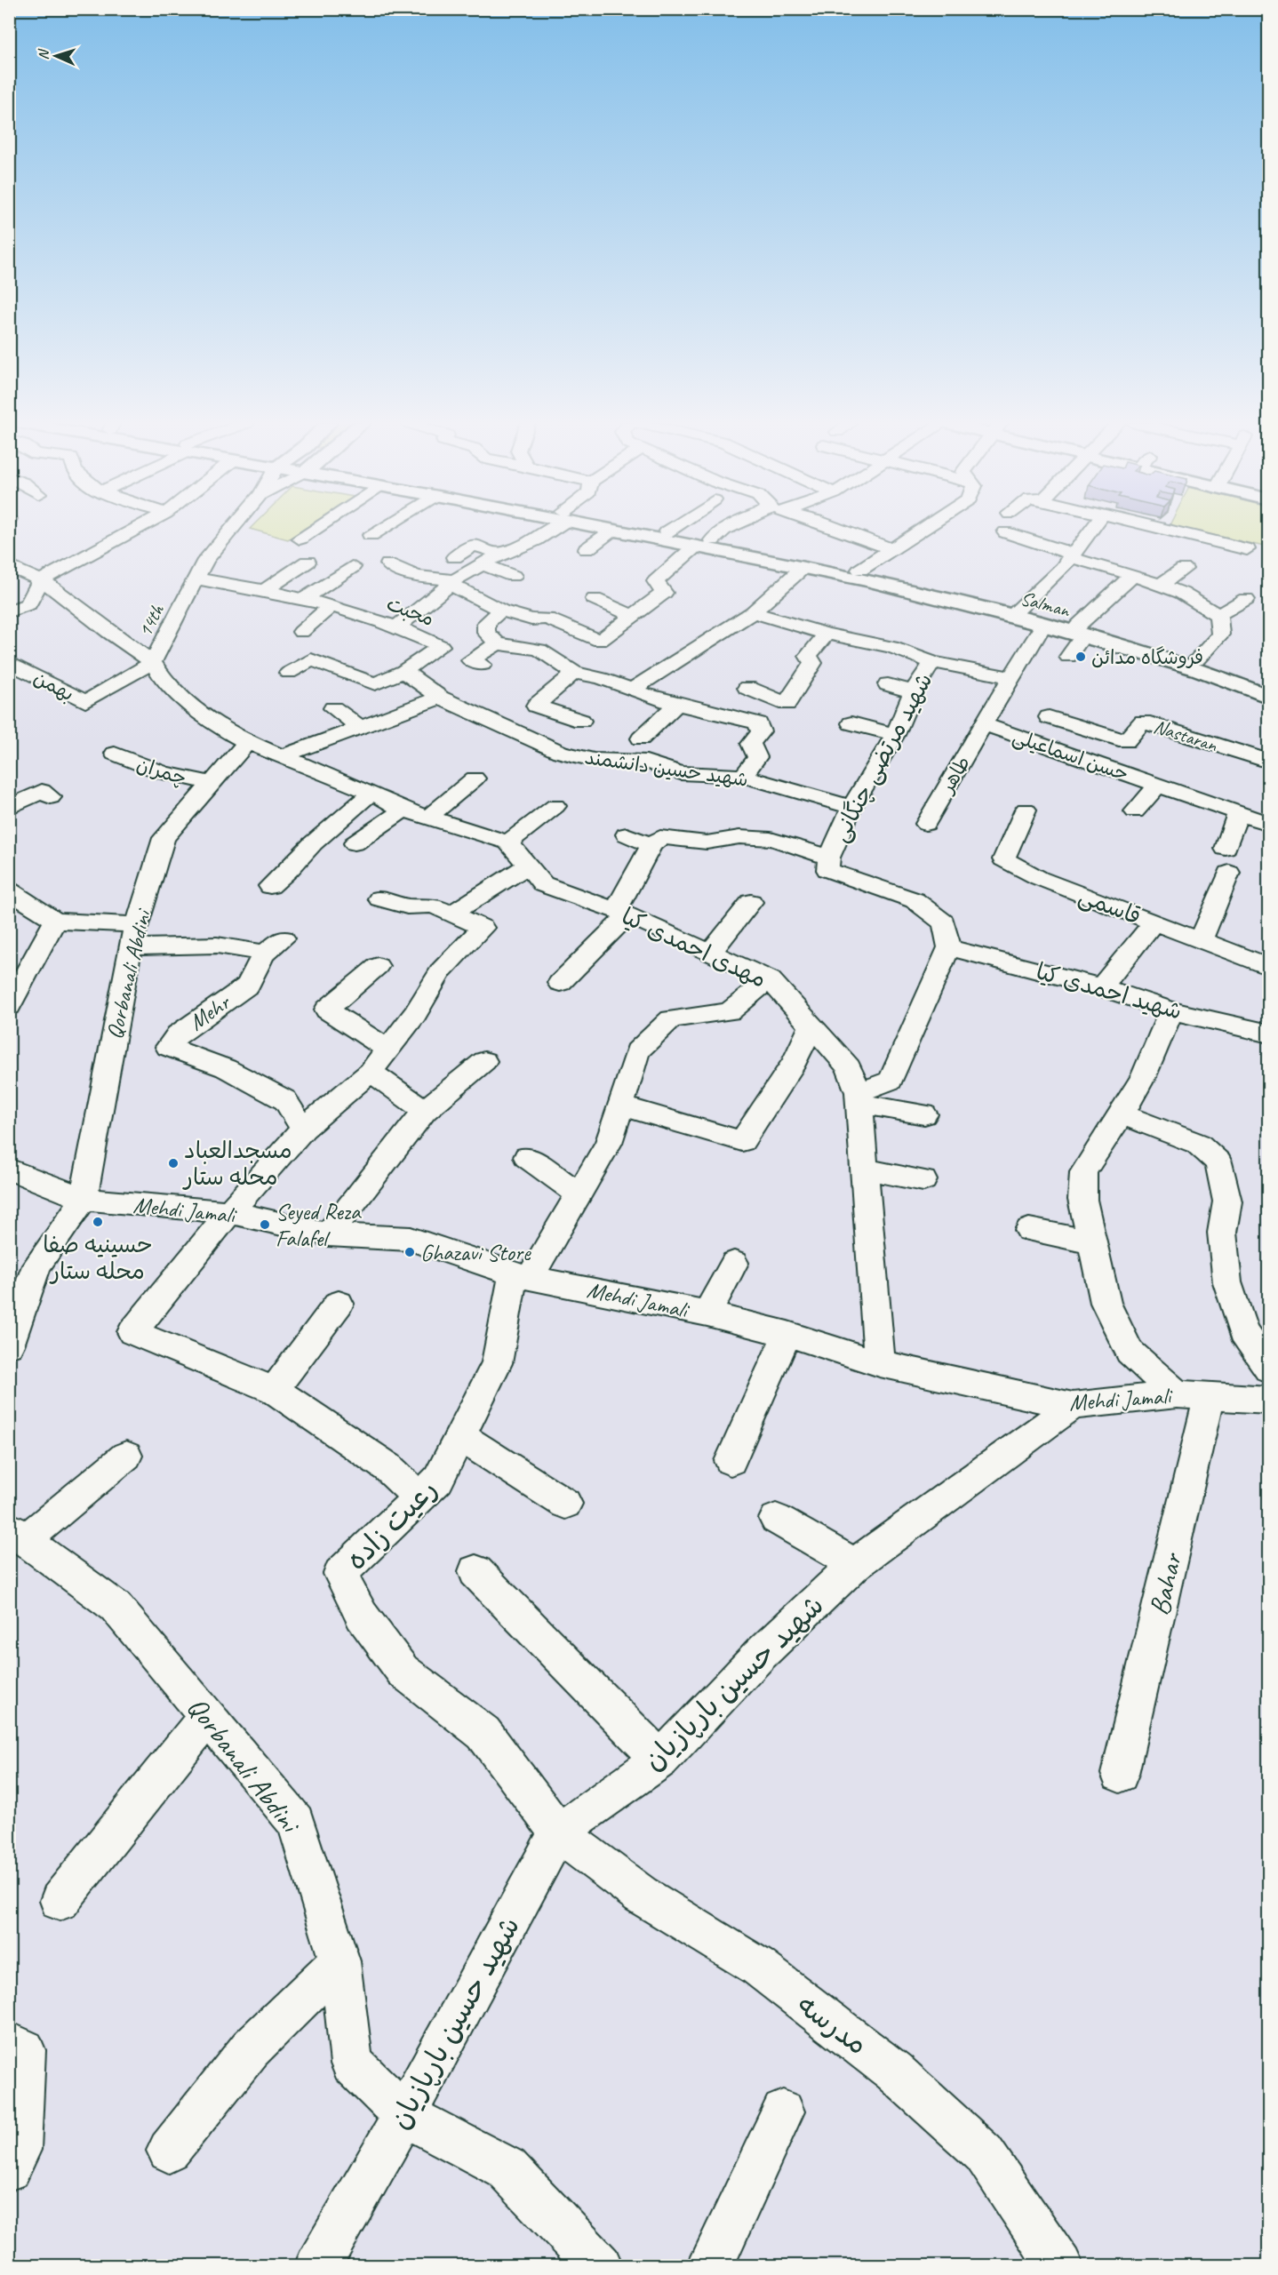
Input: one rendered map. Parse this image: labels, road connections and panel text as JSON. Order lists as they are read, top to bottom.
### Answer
{
  "streets": {
    "main road": ["Salman"],
    "street": [
      "محبت",
      "14th",
      "بهمن",
      "Nastaran",
      "حسن اسماعیلی",
      "شهید مرتضی چنگانی",
      "شهید حسین دانشمند",
      "چمران",
      "طاهر",
      "قاسمی",
      "مهدی احمدی کیا",
      "Qorbanali Abdini",
      "شهید احمدی کیا",
      "Mehr",
      "Mehdi Jamali",
      "رعیت زاده",
      "Bahar",
      "شهید حسین بارپازیان",
      "مدرسه"
    ]
  },
  "crossings": [
    ["Salman", "حسن اسماعیلی"],
    ["محبت", "14th"],
    ["محبت", "شهید حسین دانشمند"],
    ["14th", "بهمن"],
    ["حسن اسماعیلی", "طاهر"],
    ["شهید مرتضی چنگانی", "شهید حسین دانشمند"],
    ["شهید مرتضی چنگانی", "شهید احمدی کیا"],
    ["چمران", "Qorbanali Abdini"],
    ["مهدی احمدی کیا", "Mehdi Jamali"],
    ["مهدی احمدی کیا", "رعیت زاده"],
    ["Qorbanali Abdini", "Mehdi Jamali"],
    ["Qorbanali Abdini", "شهید حسین بارپازیان"],
    ["Mehdi Jamali", "رعیت زاده"],
    ["Mehdi Jamali", "Bahar"],
    ["Mehdi Jamali", "شهید حسین بارپازیان"],
    ["رعیت زاده", "شهید حسین بارپازیان"],
    ["رعیت زاده", "مدرسه"],
    ["شهید حسین بارپازیان", "مدرسه"]
  ],
  "places": [
    "فروشگاه مدائن",
    "مسجدالعباد محله ستار",
    "حسینیه صفا محله ستار",
    "Seyed Reza Falafel",
    "Ghazavi Store"
  ],
  "north": "left"
}
